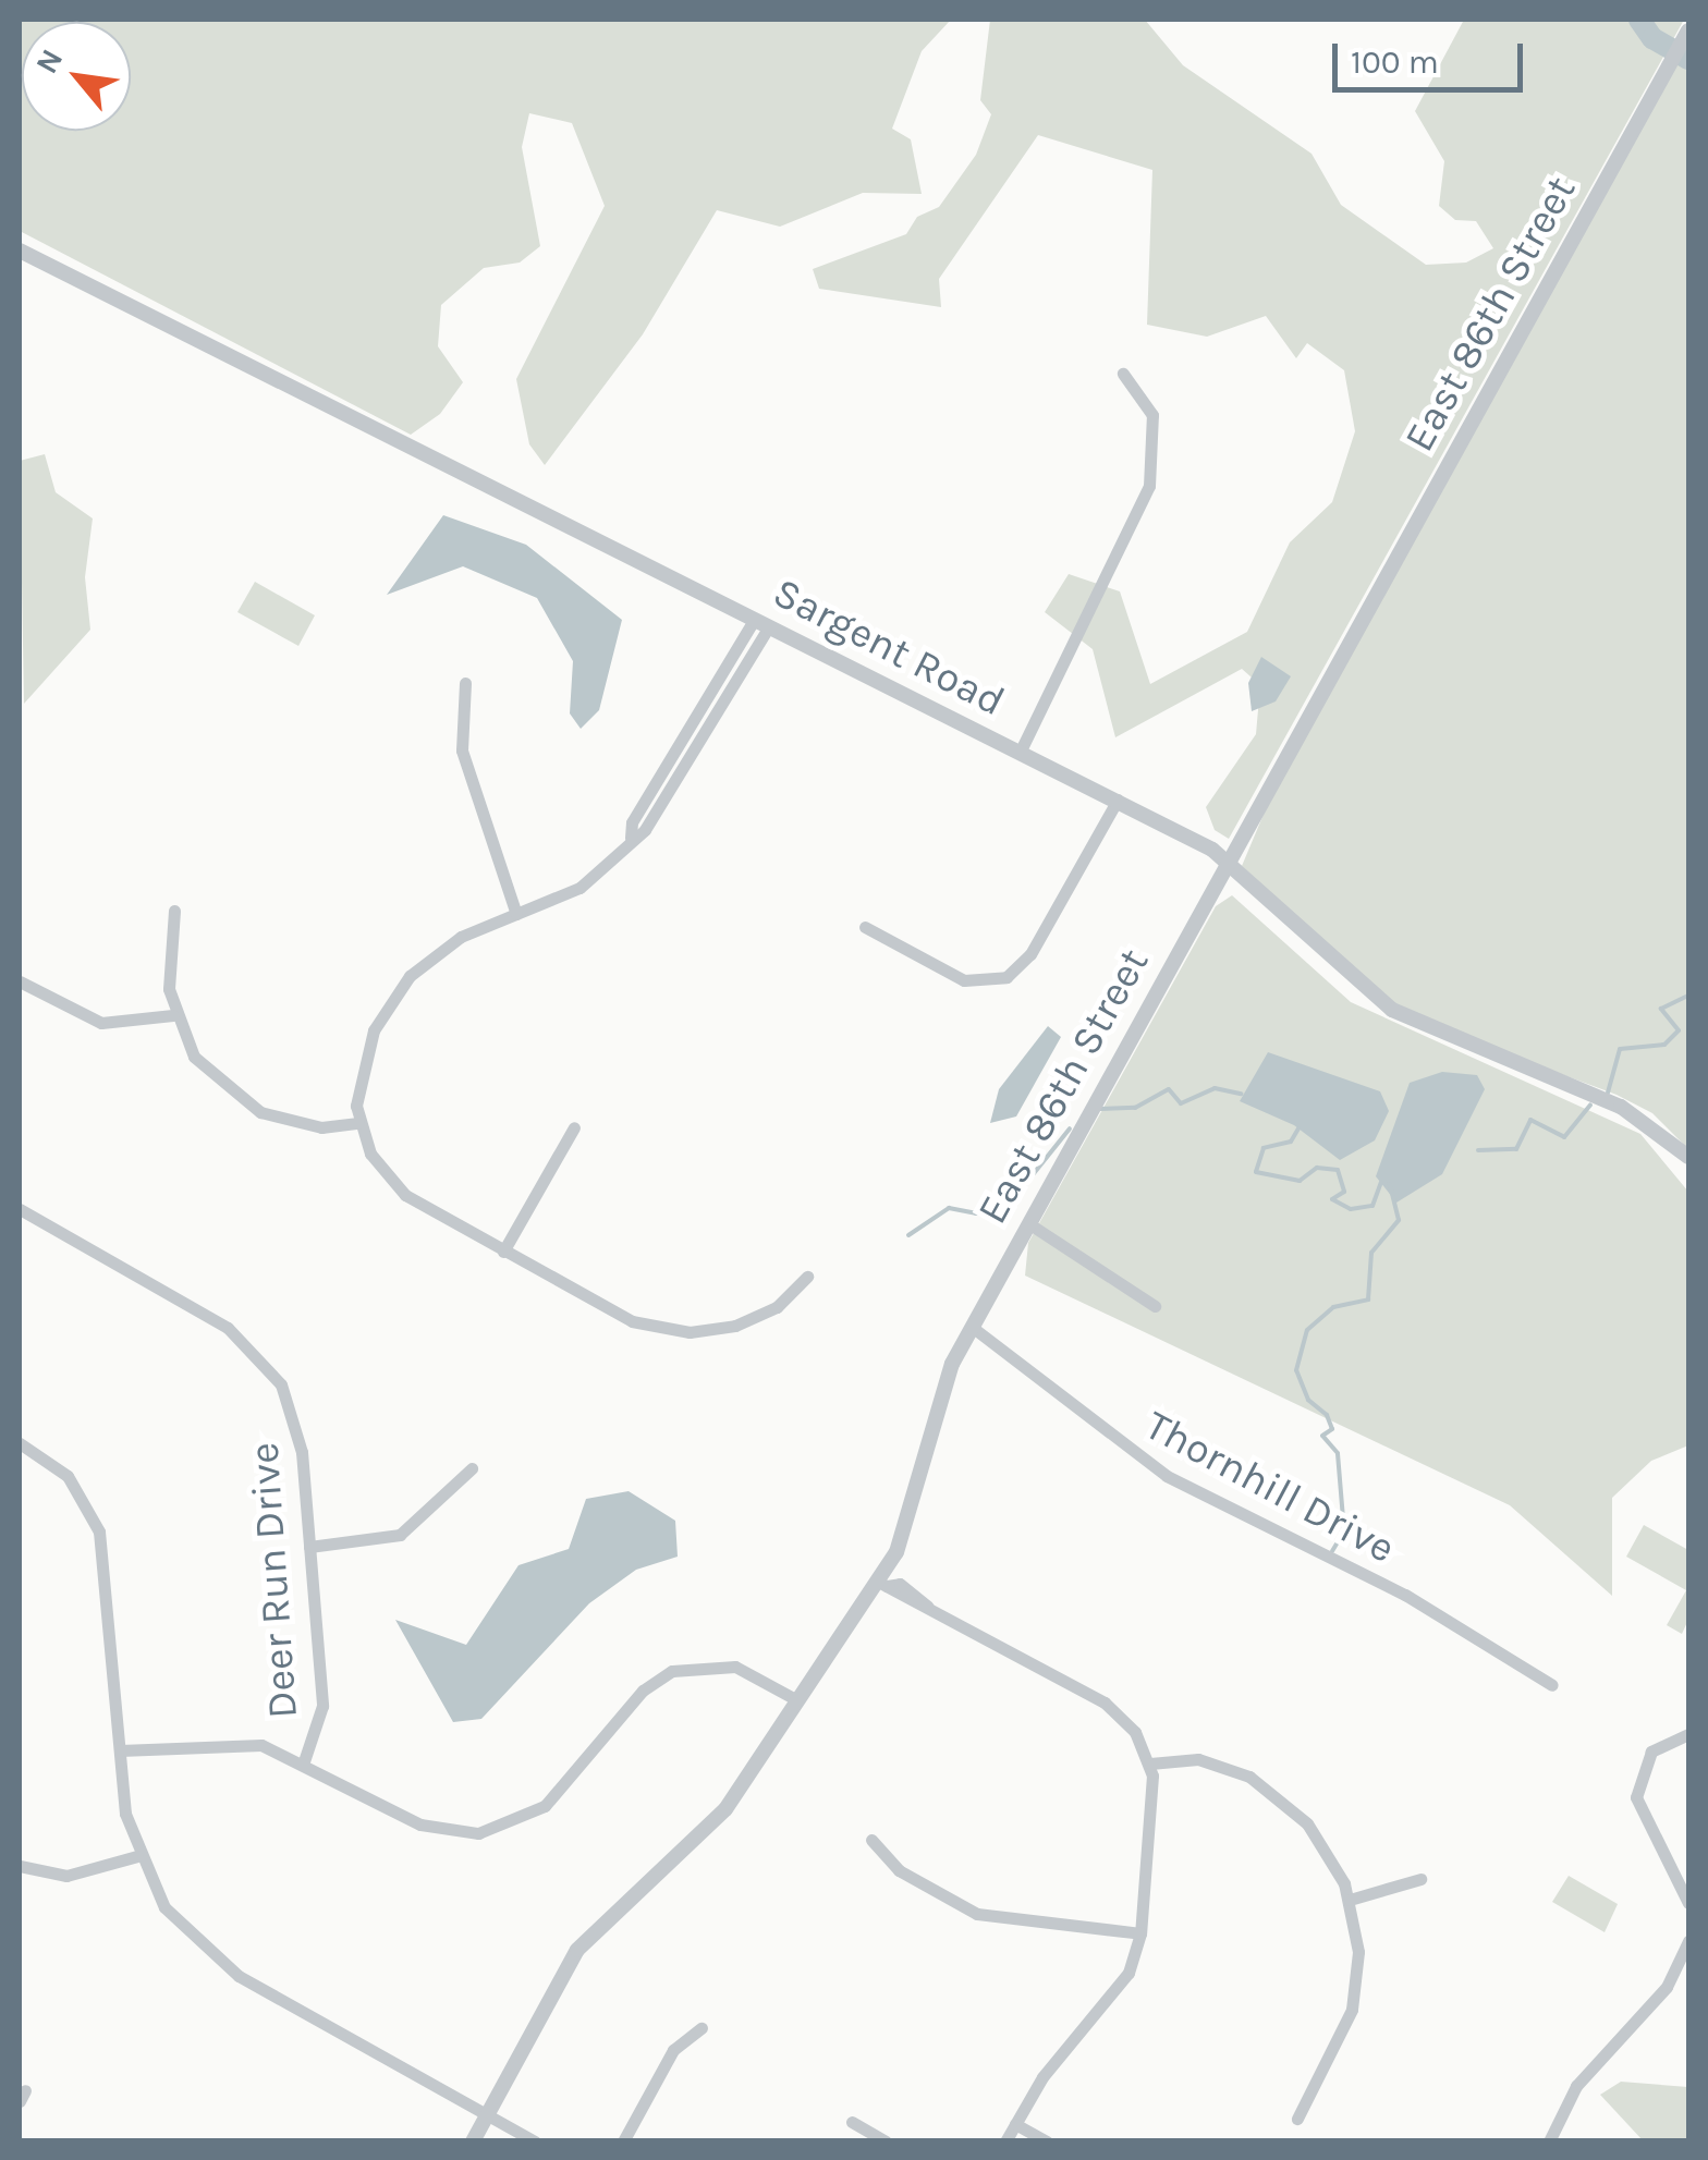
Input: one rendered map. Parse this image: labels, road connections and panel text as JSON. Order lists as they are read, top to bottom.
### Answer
{
  "streets": {
    "street": [
      "East 86th Street",
      "Sargent Road",
      "Thornhill Drive",
      "Deer Run Drive"
    ]
  },
  "crossings": [
    ["East 86th Street", "Sargent Road"],
    ["East 86th Street", "Thornhill Drive"]
  ],
  "scale_bar": "100 m",
  "north": "top left"
}
